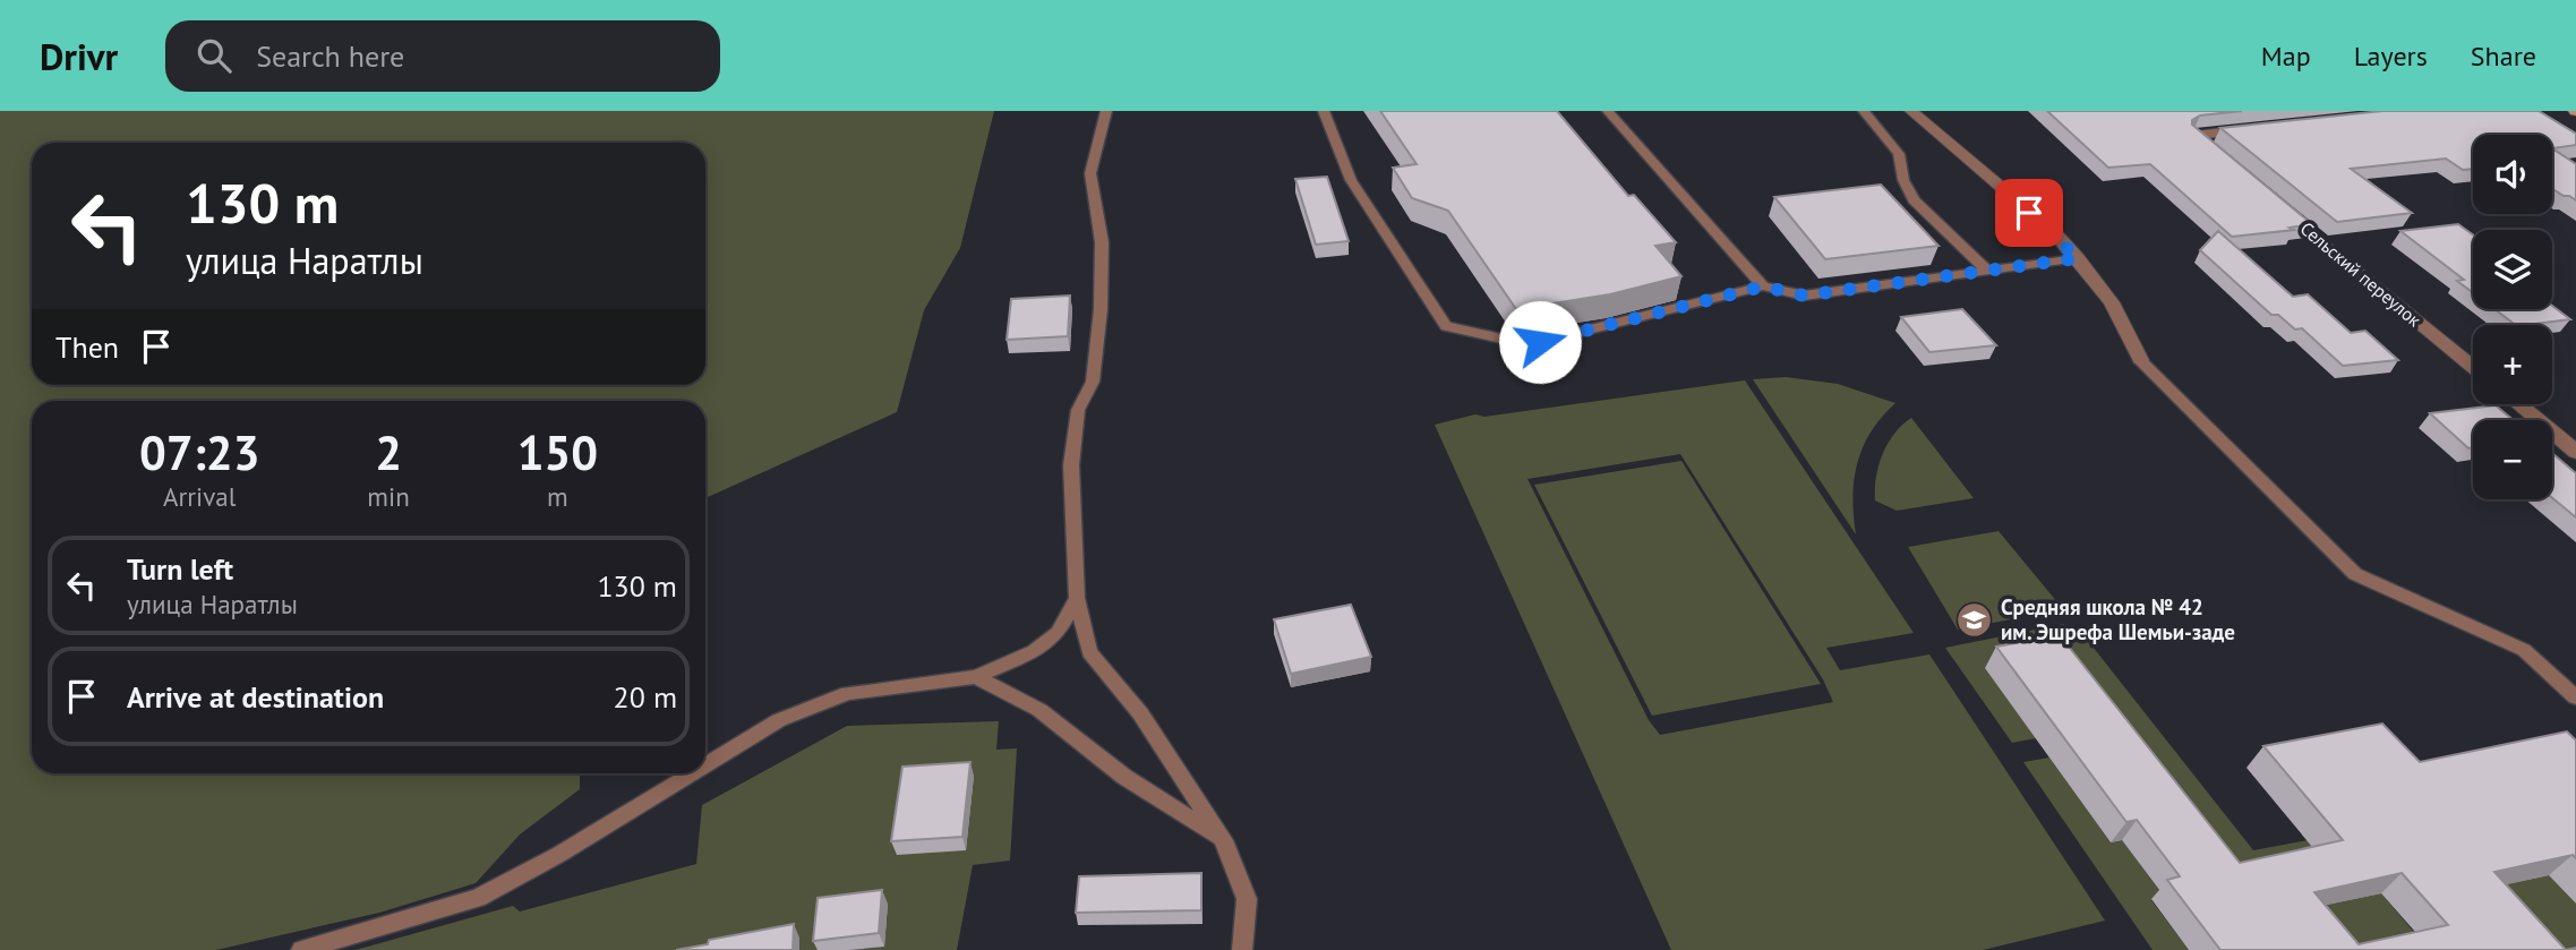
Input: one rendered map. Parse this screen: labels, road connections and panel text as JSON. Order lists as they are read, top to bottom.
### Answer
{
  "streets": {
    "street": ["Сельский переулок"]
  },
  "places": {
    "school or university": ["Средняя школа № 42 им. Эшрефа Шемьи-заде"]
  },
  "page": {
    "header": "Drivr",
    "search": "Search here",
    "nav": ["Map", "Layers", "Share"],
    "map_buttons": ["+", "−"],
    "turn": ["130 m", "улица Наратлы"],
    "then": "Then",
    "eta": [
      "07:23",
      "Arrival",
      "2",
      "min",
      "150",
      "m"
    ],
    "list": [
      {
        "name": "Turn left",
        "note": "улица Наратлы",
        "value": "130 m"
      },
      {
        "name": "Arrive at destination",
        "value": "20 m"
      }
    ]
  }
}
